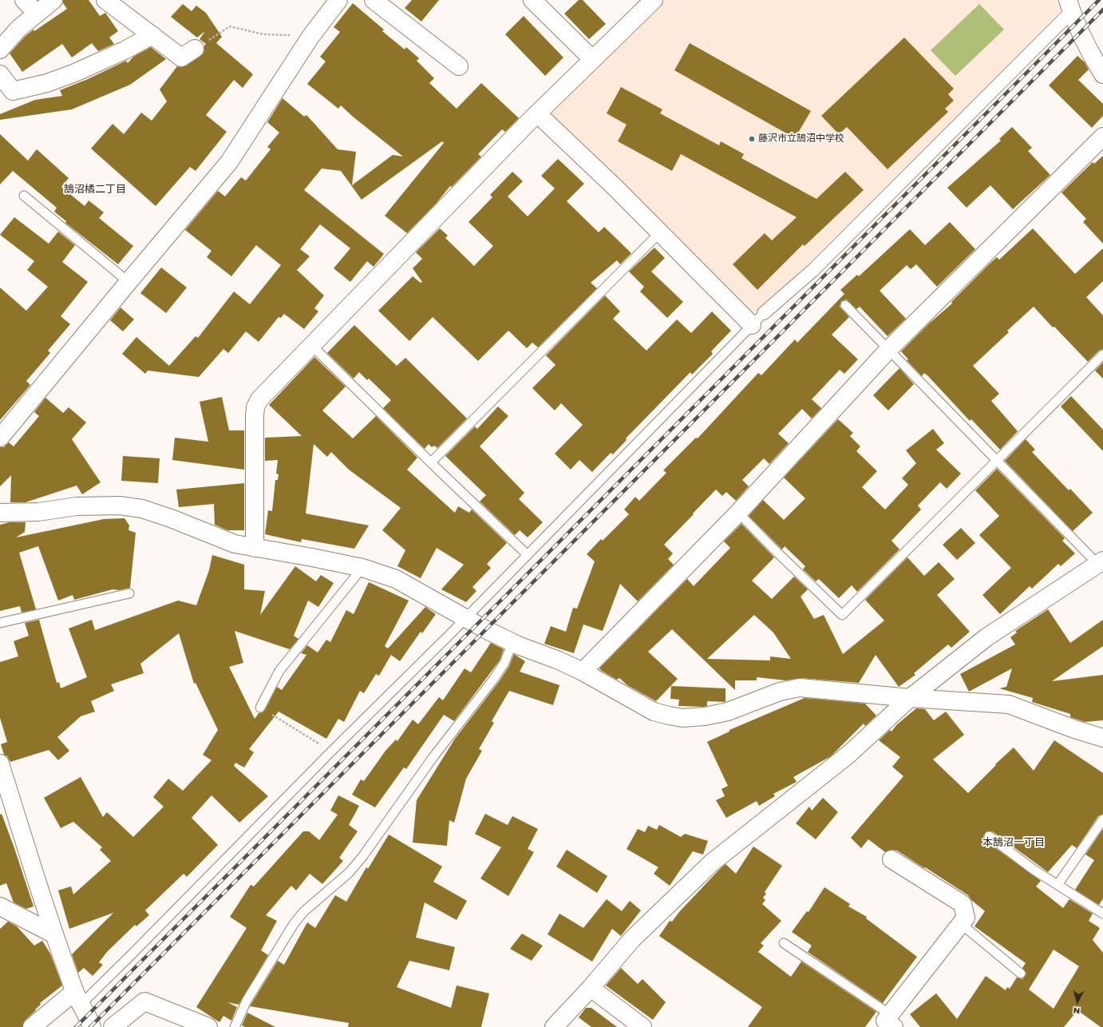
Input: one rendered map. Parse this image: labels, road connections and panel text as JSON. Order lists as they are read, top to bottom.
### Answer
{
  "districts": ["鵠沼橘二丁目", "本鵠沼一丁目"],
  "places": ["藤沢市立鵠沼中学校"],
  "north": "bottom"
}
